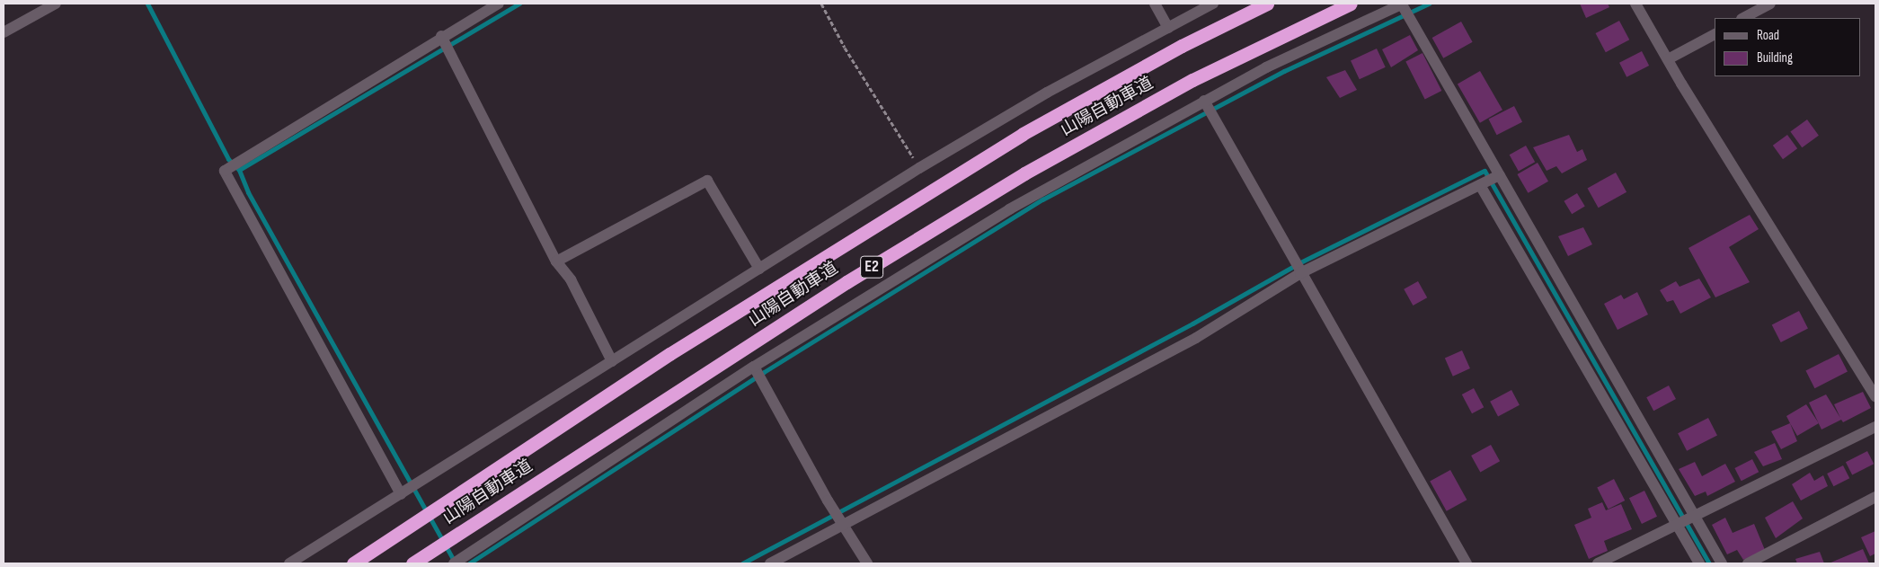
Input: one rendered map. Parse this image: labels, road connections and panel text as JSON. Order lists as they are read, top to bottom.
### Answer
{
  "streets": {
    "highway": ["山陽自動車道", "E2"]
  },
  "legend": ["Road", "Building"]
}
